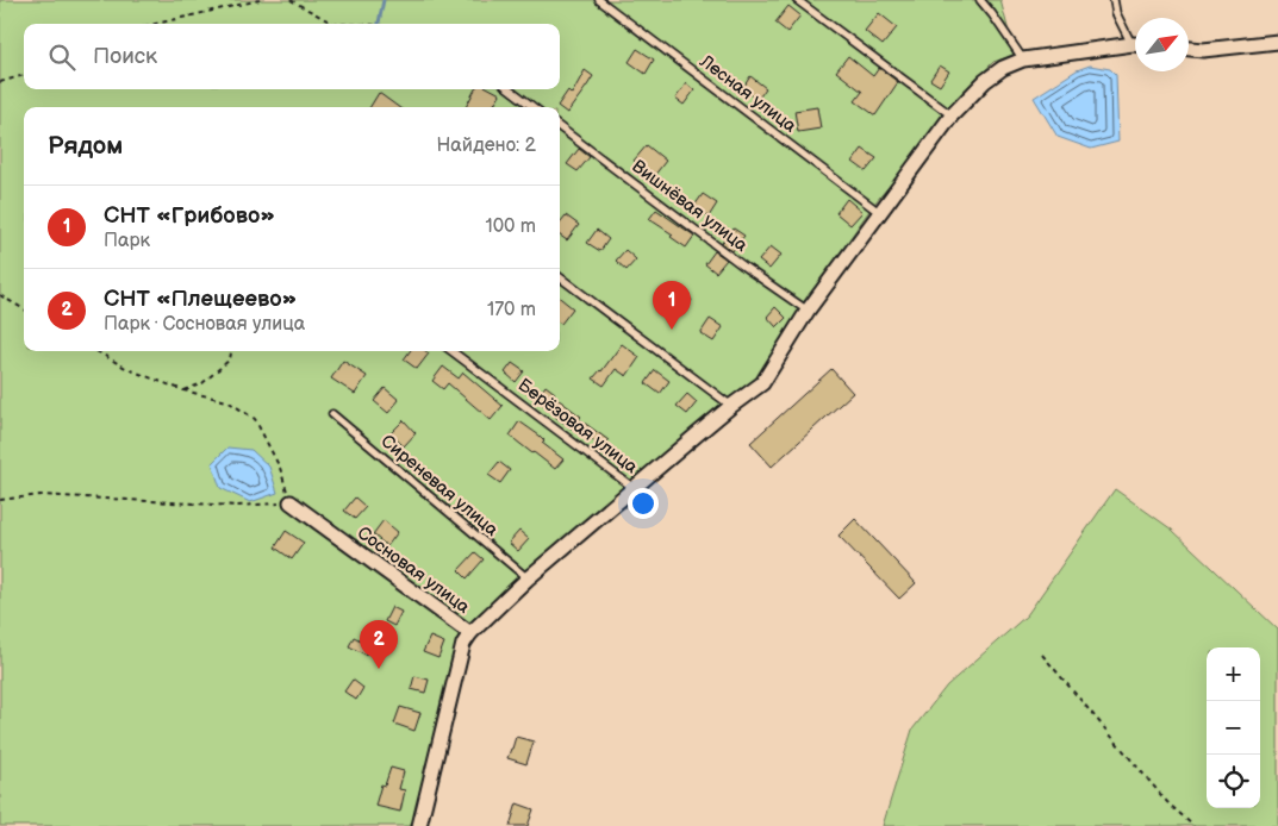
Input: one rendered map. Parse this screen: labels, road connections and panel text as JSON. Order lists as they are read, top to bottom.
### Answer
{
  "streets": {
    "street": ["Сосновая улица"],
    "lane": [
      "Лесная улица",
      "Вишнёвая улица",
      "Берёзовая улица",
      "Сиреневая улица"
    ]
  },
  "north": "top right",
  "page": {
    "search": "Поиск",
    "heading": ["Рядом", "Найдено: 2"],
    "list": [
      {
        "mark": "1",
        "name": "СНТ «Грибово»",
        "note": "Парк",
        "value": "100 m"
      },
      {
        "mark": "2",
        "name": "СНТ «Плещеево»",
        "note": "Парк · Сосновая улица",
        "value": "170 m"
      }
    ],
    "pins": ["1", "2"],
    "map_buttons": ["+", "−"]
  }
}
